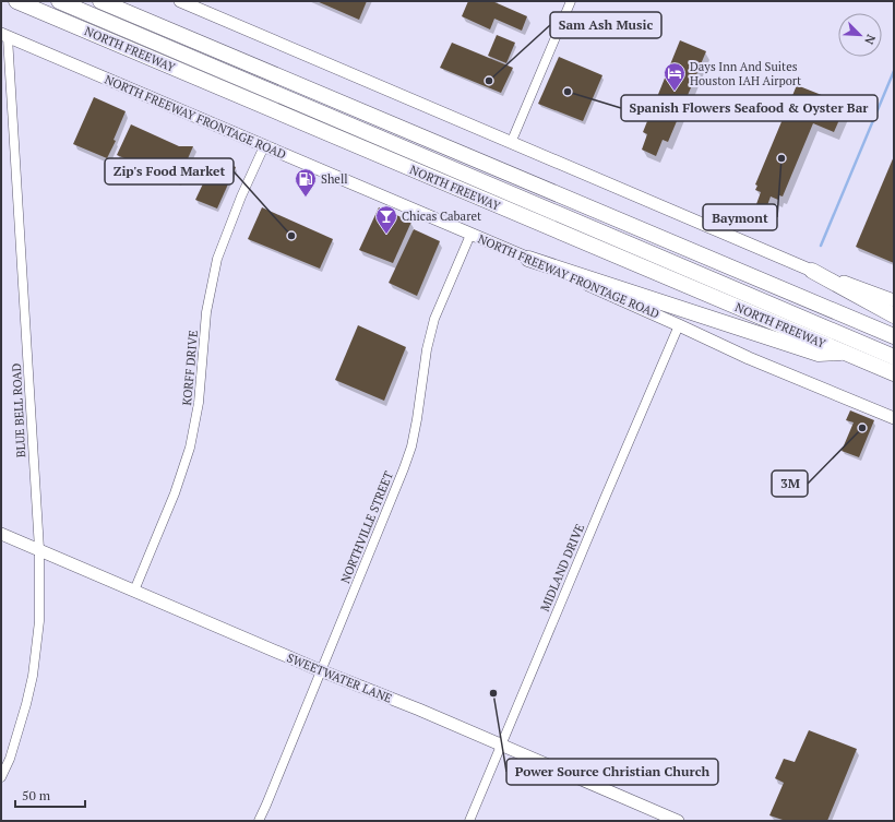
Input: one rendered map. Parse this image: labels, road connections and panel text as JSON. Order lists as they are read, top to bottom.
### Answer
{
  "streets": {
    "highway": ["NORTH FREEWAY"],
    "main road": ["NORTH FREEWAY FRONTAGE ROAD", "SWEETWATER LANE"],
    "street": [
      "KORFF DRIVE",
      "BLUE BELL ROAD",
      "NORTHVILLE STREET",
      "MIDLAND DRIVE"
    ]
  },
  "crossings": [
    ["NORTH FREEWAY FRONTAGE ROAD", "KORFF DRIVE"],
    ["NORTH FREEWAY FRONTAGE ROAD", "BLUE BELL ROAD"],
    ["NORTH FREEWAY FRONTAGE ROAD", "NORTHVILLE STREET"],
    ["NORTH FREEWAY FRONTAGE ROAD", "MIDLAND DRIVE"],
    ["KORFF DRIVE", "SWEETWATER LANE"],
    ["BLUE BELL ROAD", "SWEETWATER LANE"],
    ["NORTHVILLE STREET", "SWEETWATER LANE"],
    ["MIDLAND DRIVE", "SWEETWATER LANE"]
  ],
  "places": {
    "other": [
      "Sam Ash Music",
      "Spanish Flowers Seafood & Oyster Bar",
      "Baymont",
      "Zip's Food Market",
      "3M",
      "Power Source Christian Church"
    ],
    "hotel": ["Days Inn And Suites Houston IAH Airport"],
    "fuel station": ["Shell"],
    "bar": ["Chicas Cabaret"]
  },
  "scale_bar": "50 m",
  "north": "bottom right"
}
